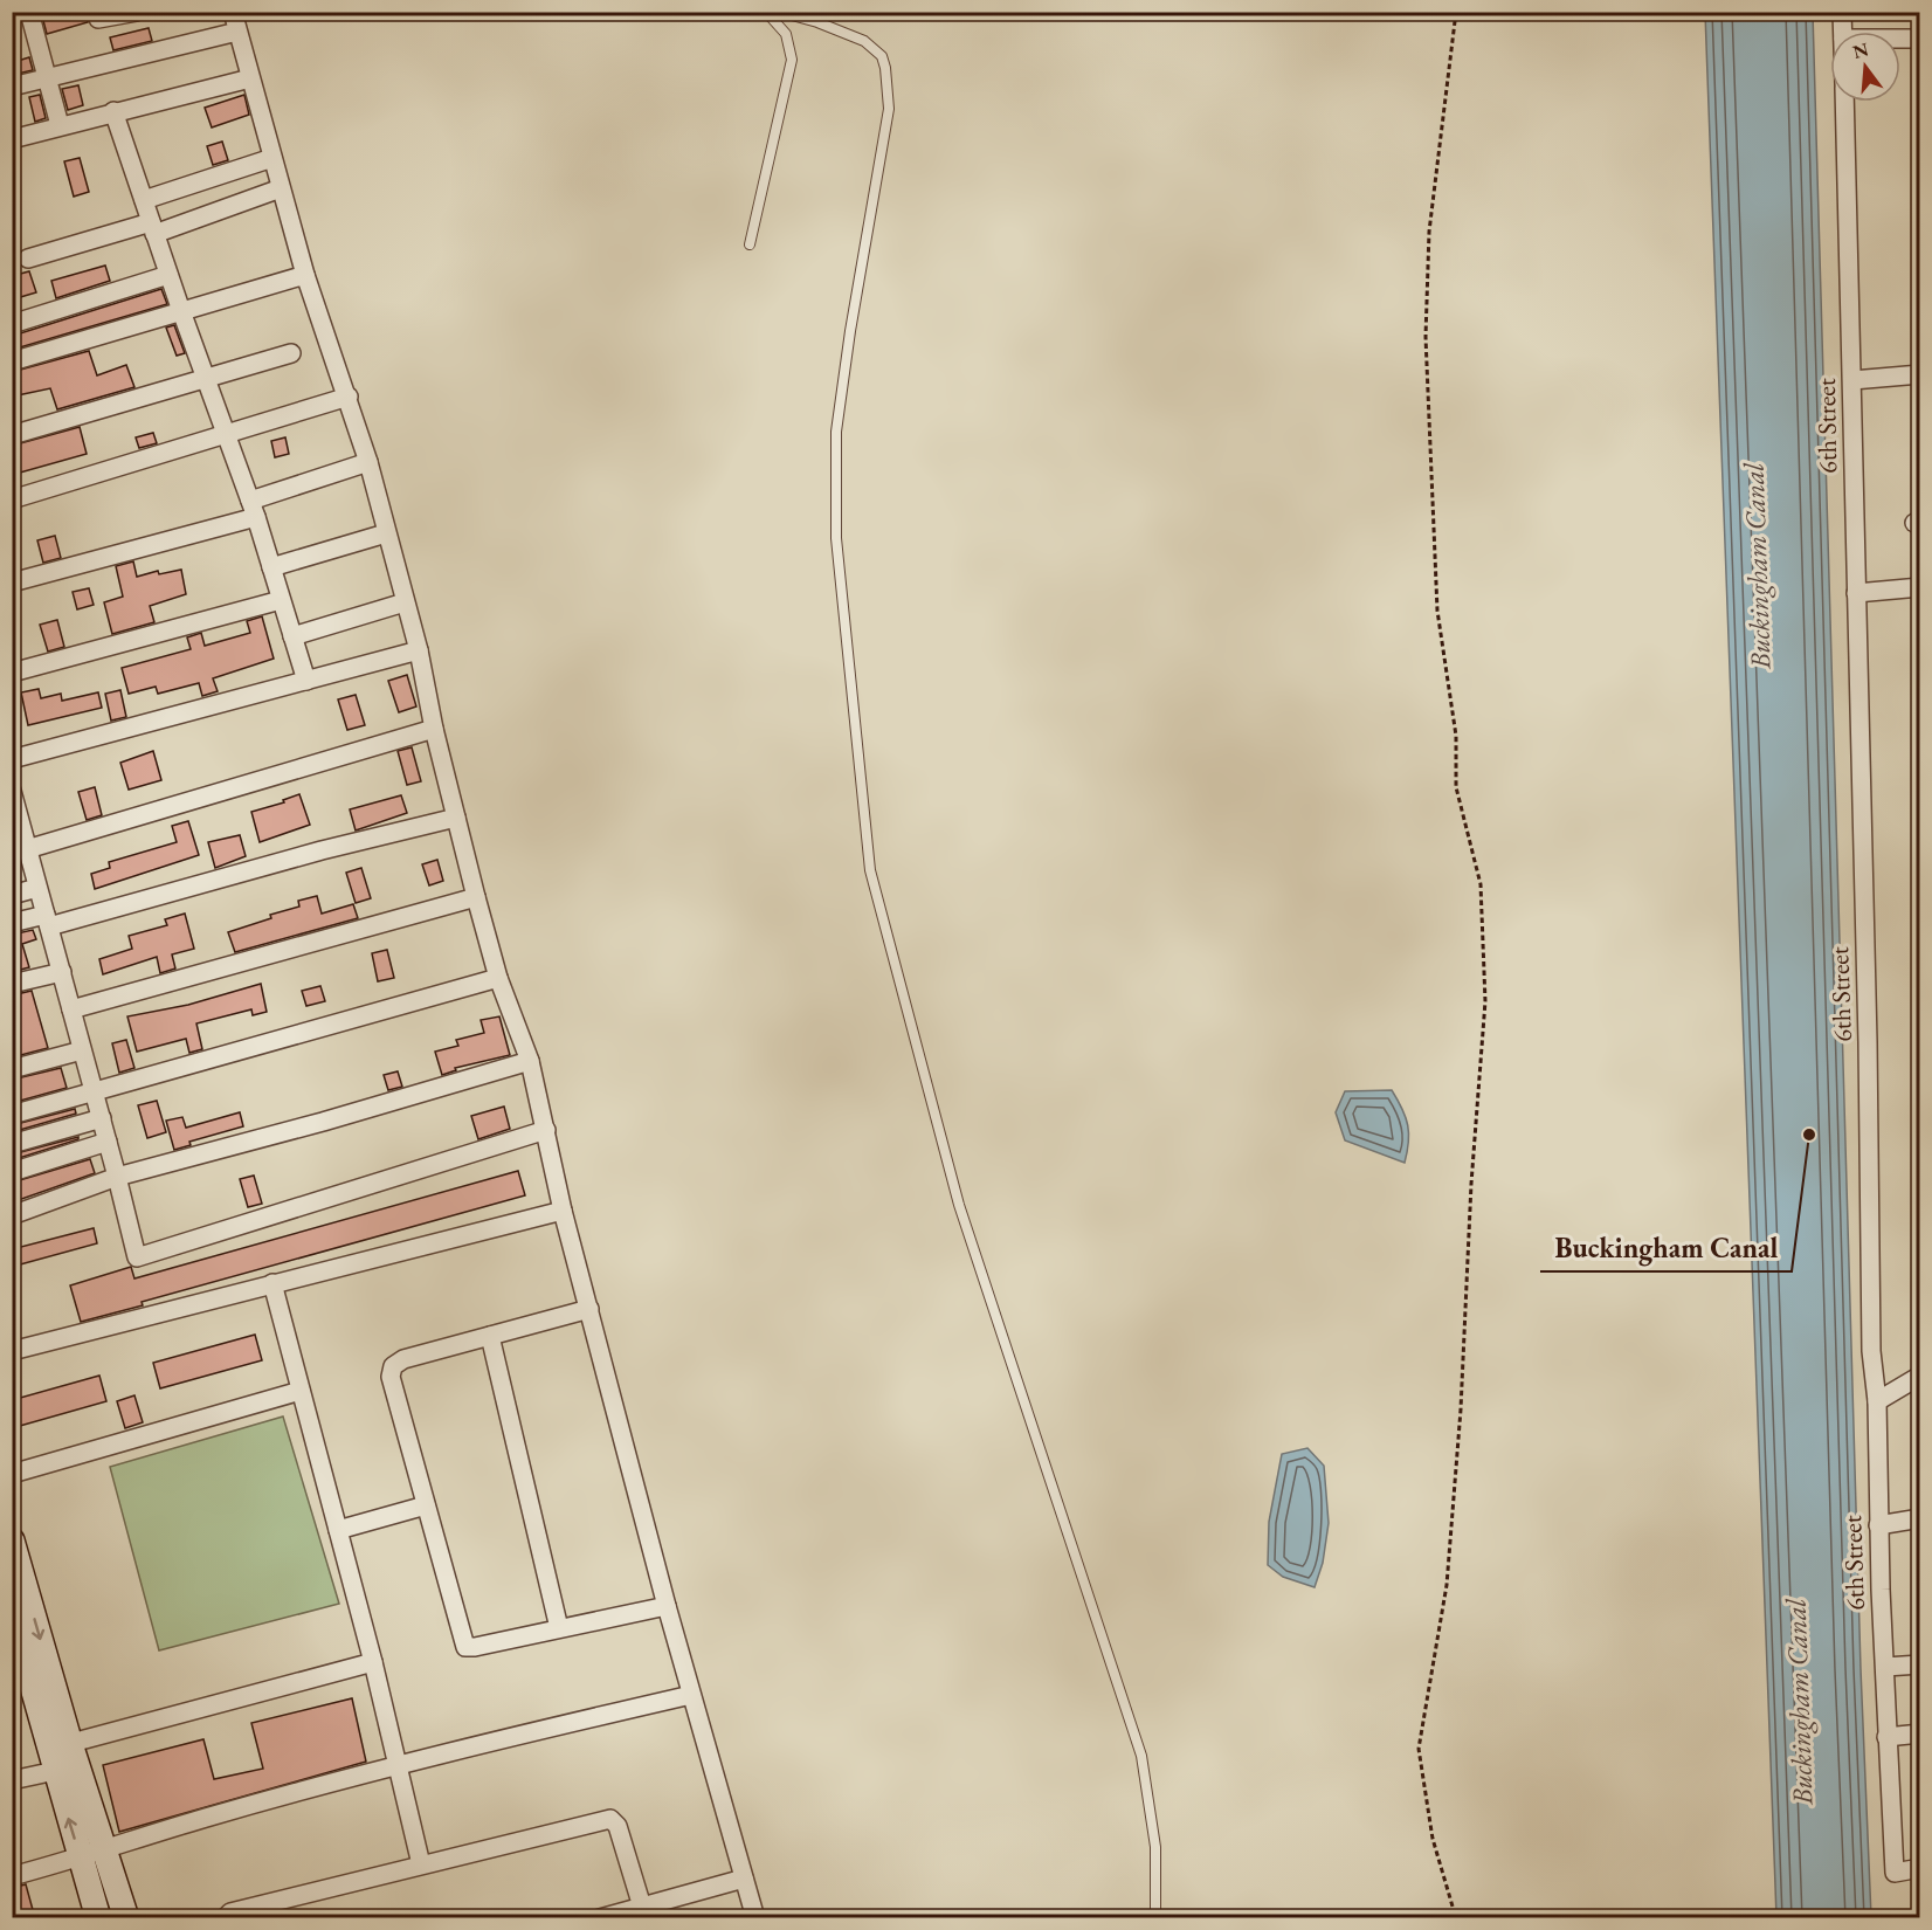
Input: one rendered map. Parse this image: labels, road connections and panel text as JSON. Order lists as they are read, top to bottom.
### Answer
{
  "streets": {
    "street": ["6th Street"]
  },
  "water": ["Buckingham Canal"],
  "places": ["Buckingham Canal"],
  "north": "top"
}
